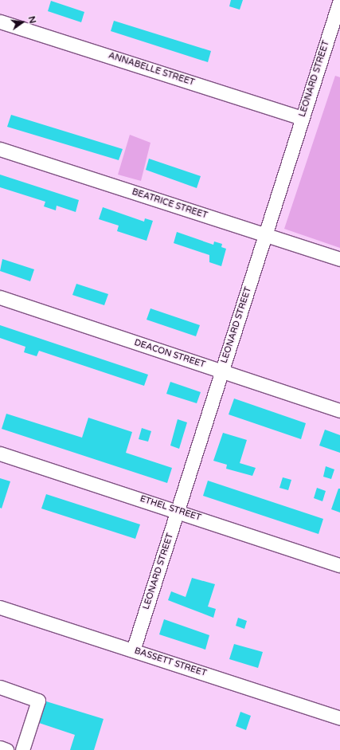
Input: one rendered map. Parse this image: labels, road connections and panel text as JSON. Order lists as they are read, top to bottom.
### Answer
{
  "streets": {
    "street": [
      "ANNABELLE STREET",
      "LEONARD STREET",
      "BEATRICE STREET",
      "DEACON STREET",
      "ETHEL STREET",
      "BASSETT STREET"
    ]
  },
  "crossings": [
    ["ANNABELLE STREET", "LEONARD STREET"],
    ["LEONARD STREET", "BEATRICE STREET"],
    ["LEONARD STREET", "DEACON STREET"],
    ["LEONARD STREET", "ETHEL STREET"],
    ["LEONARD STREET", "BASSETT STREET"]
  ],
  "north": "right"
}
